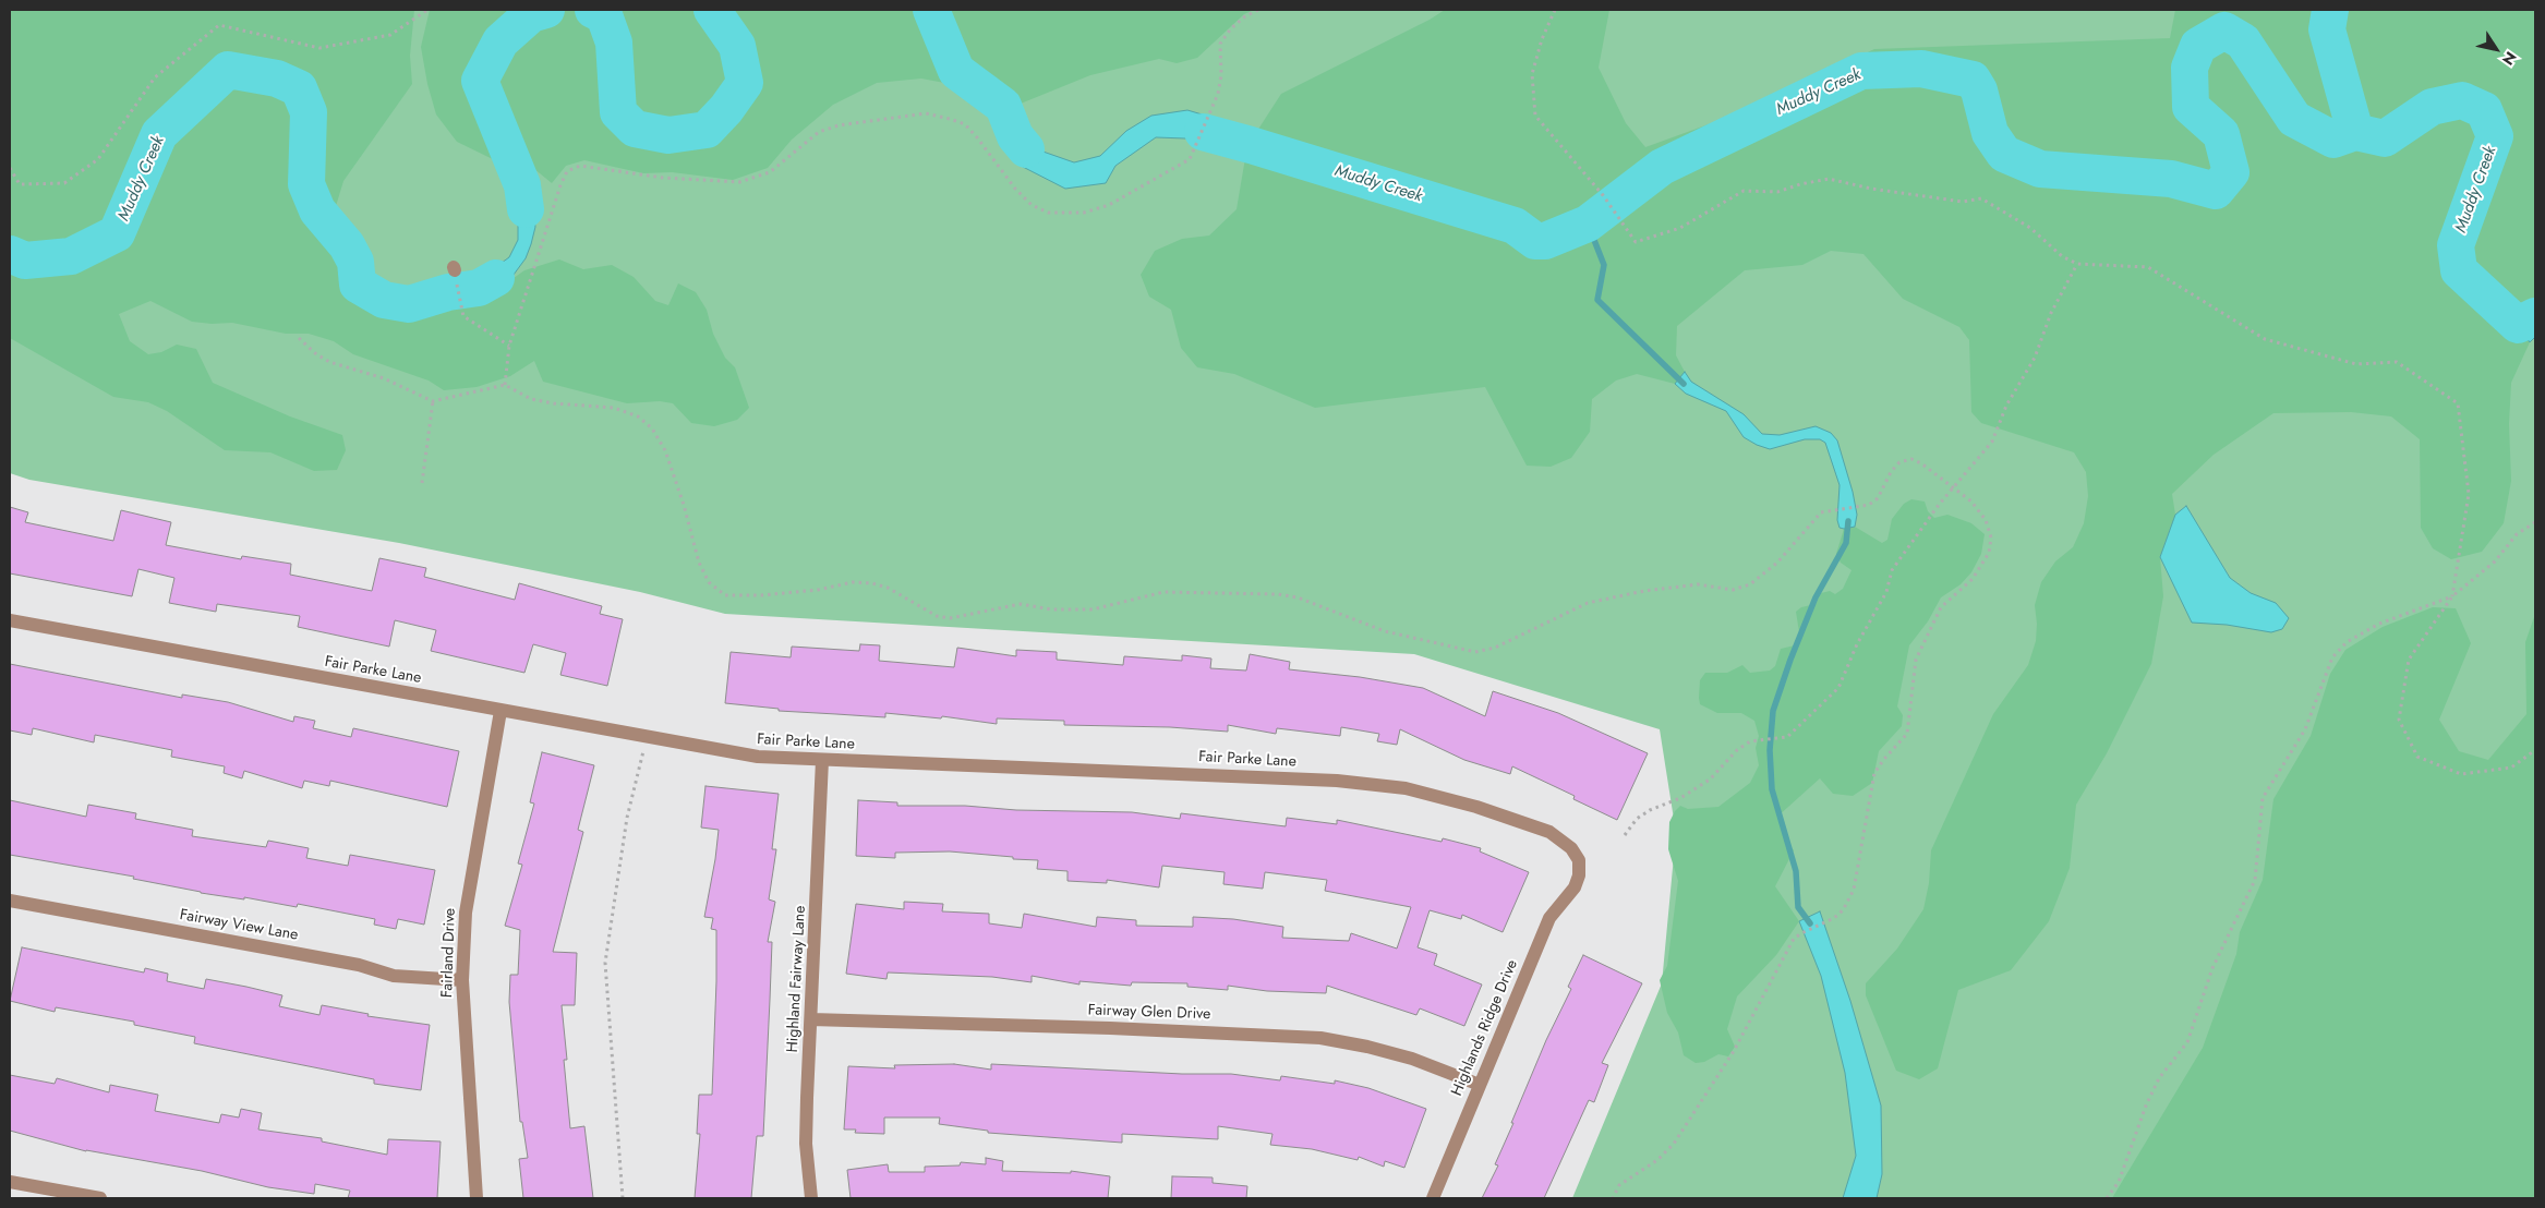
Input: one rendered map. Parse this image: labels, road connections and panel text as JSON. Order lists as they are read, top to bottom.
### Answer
{
  "streets": {
    "street": [
      "Fair Parke Lane",
      "Fairway View Lane",
      "Fairland Drive",
      "Highland Fairway Lane",
      "Fairway Glen Drive",
      "Highlands Ridge Drive"
    ]
  },
  "crossings": [
    ["Fair Parke Lane", "Fairland Drive"],
    ["Fair Parke Lane", "Highland Fairway Lane"],
    ["Fair Parke Lane", "Highlands Ridge Drive"],
    ["Fairway View Lane", "Fairland Drive"],
    ["Highland Fairway Lane", "Fairway Glen Drive"],
    ["Fairway Glen Drive", "Highlands Ridge Drive"]
  ],
  "water": ["Muddy Creek"],
  "north": "bottom right"
}
